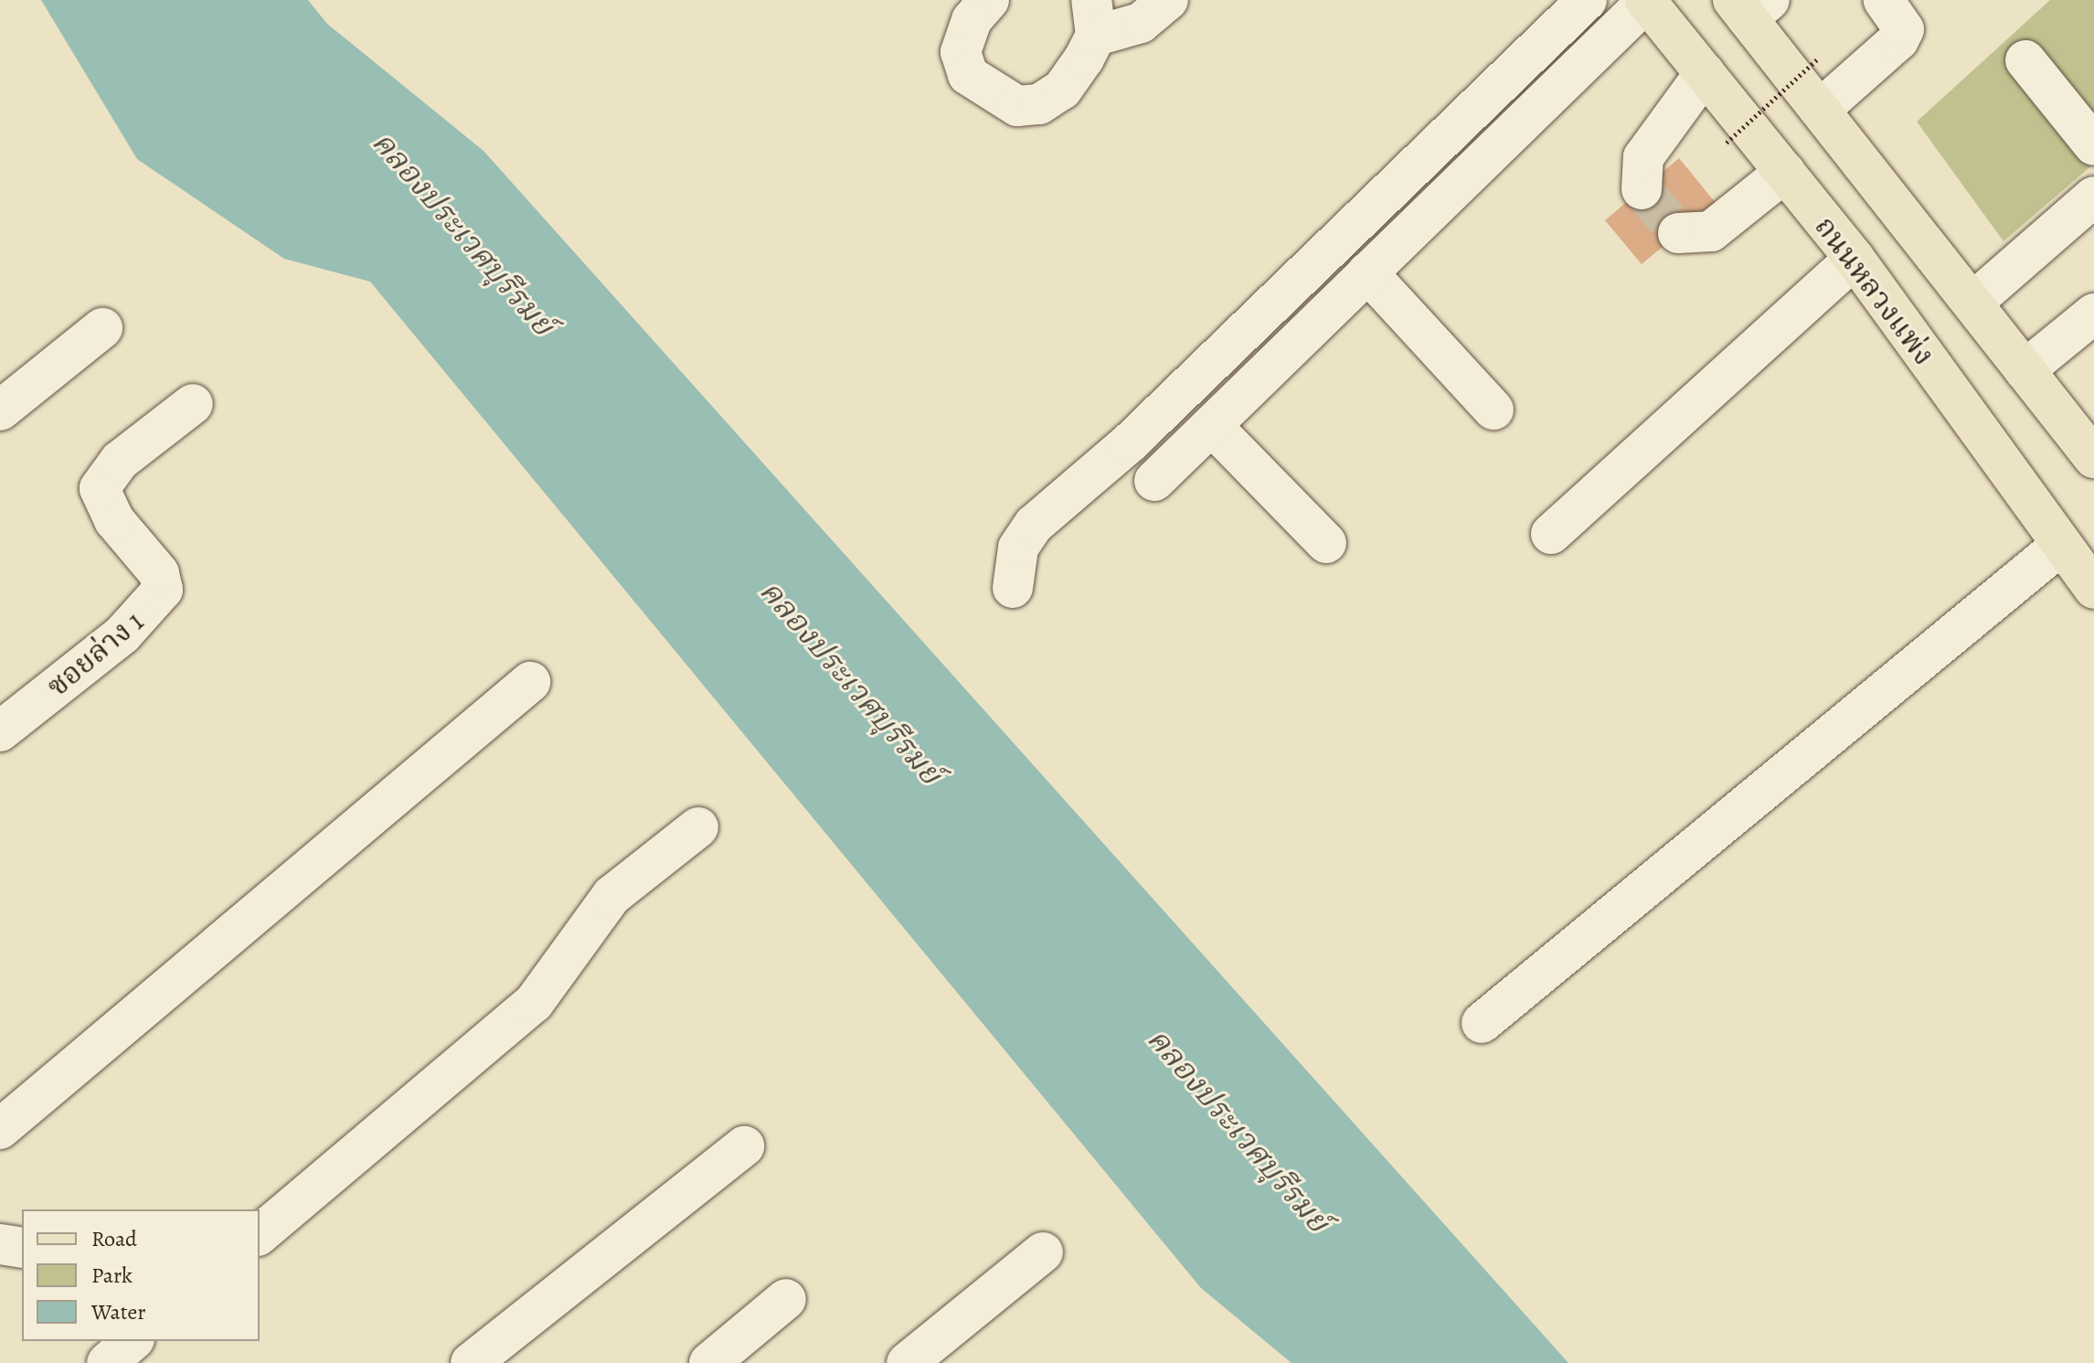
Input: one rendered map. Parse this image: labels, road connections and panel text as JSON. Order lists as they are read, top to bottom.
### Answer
{
  "streets": {
    "main road": ["ถนนหลวงแพ่ง"],
    "street": ["ซอยล่าง 1"]
  },
  "water": ["คลองประเวศบุรีรมย์"],
  "legend": ["Road", "Park", "Water"]
}
